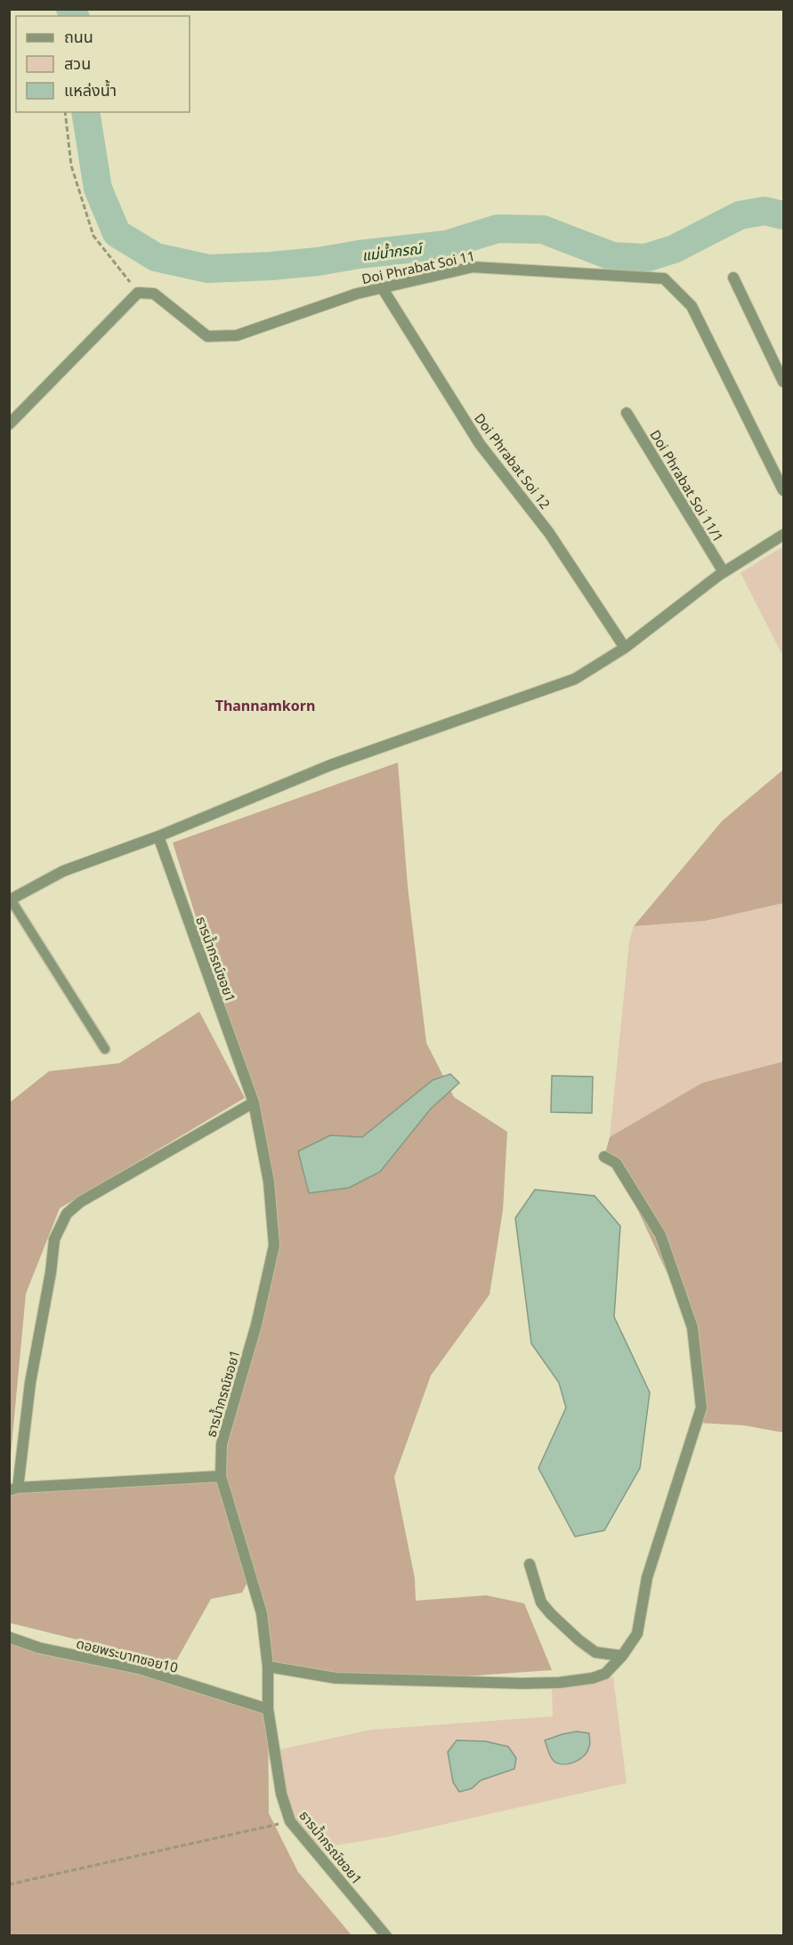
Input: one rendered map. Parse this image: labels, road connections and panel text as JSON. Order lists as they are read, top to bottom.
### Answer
{
  "streets": {
    "street": [
      "Doi Phrabat Soi 11",
      "Doi Phrabat Soi 12",
      "Doi Phrabat Soi 11/1",
      "ธารน้ำกรณ์ซอย1",
      "ดอยพระบาทซอย10"
    ]
  },
  "crossings": [
    ["Doi Phrabat Soi 11", "Doi Phrabat Soi 12"],
    ["ธารน้ำกรณ์ซอย1", "ดอยพระบาทซอย10"]
  ],
  "districts": ["Thannamkorn"],
  "water": ["แม่น้ำกรณ์"],
  "legend": ["ถนน", "สวน", "แหล่งน้ำ"]
}
